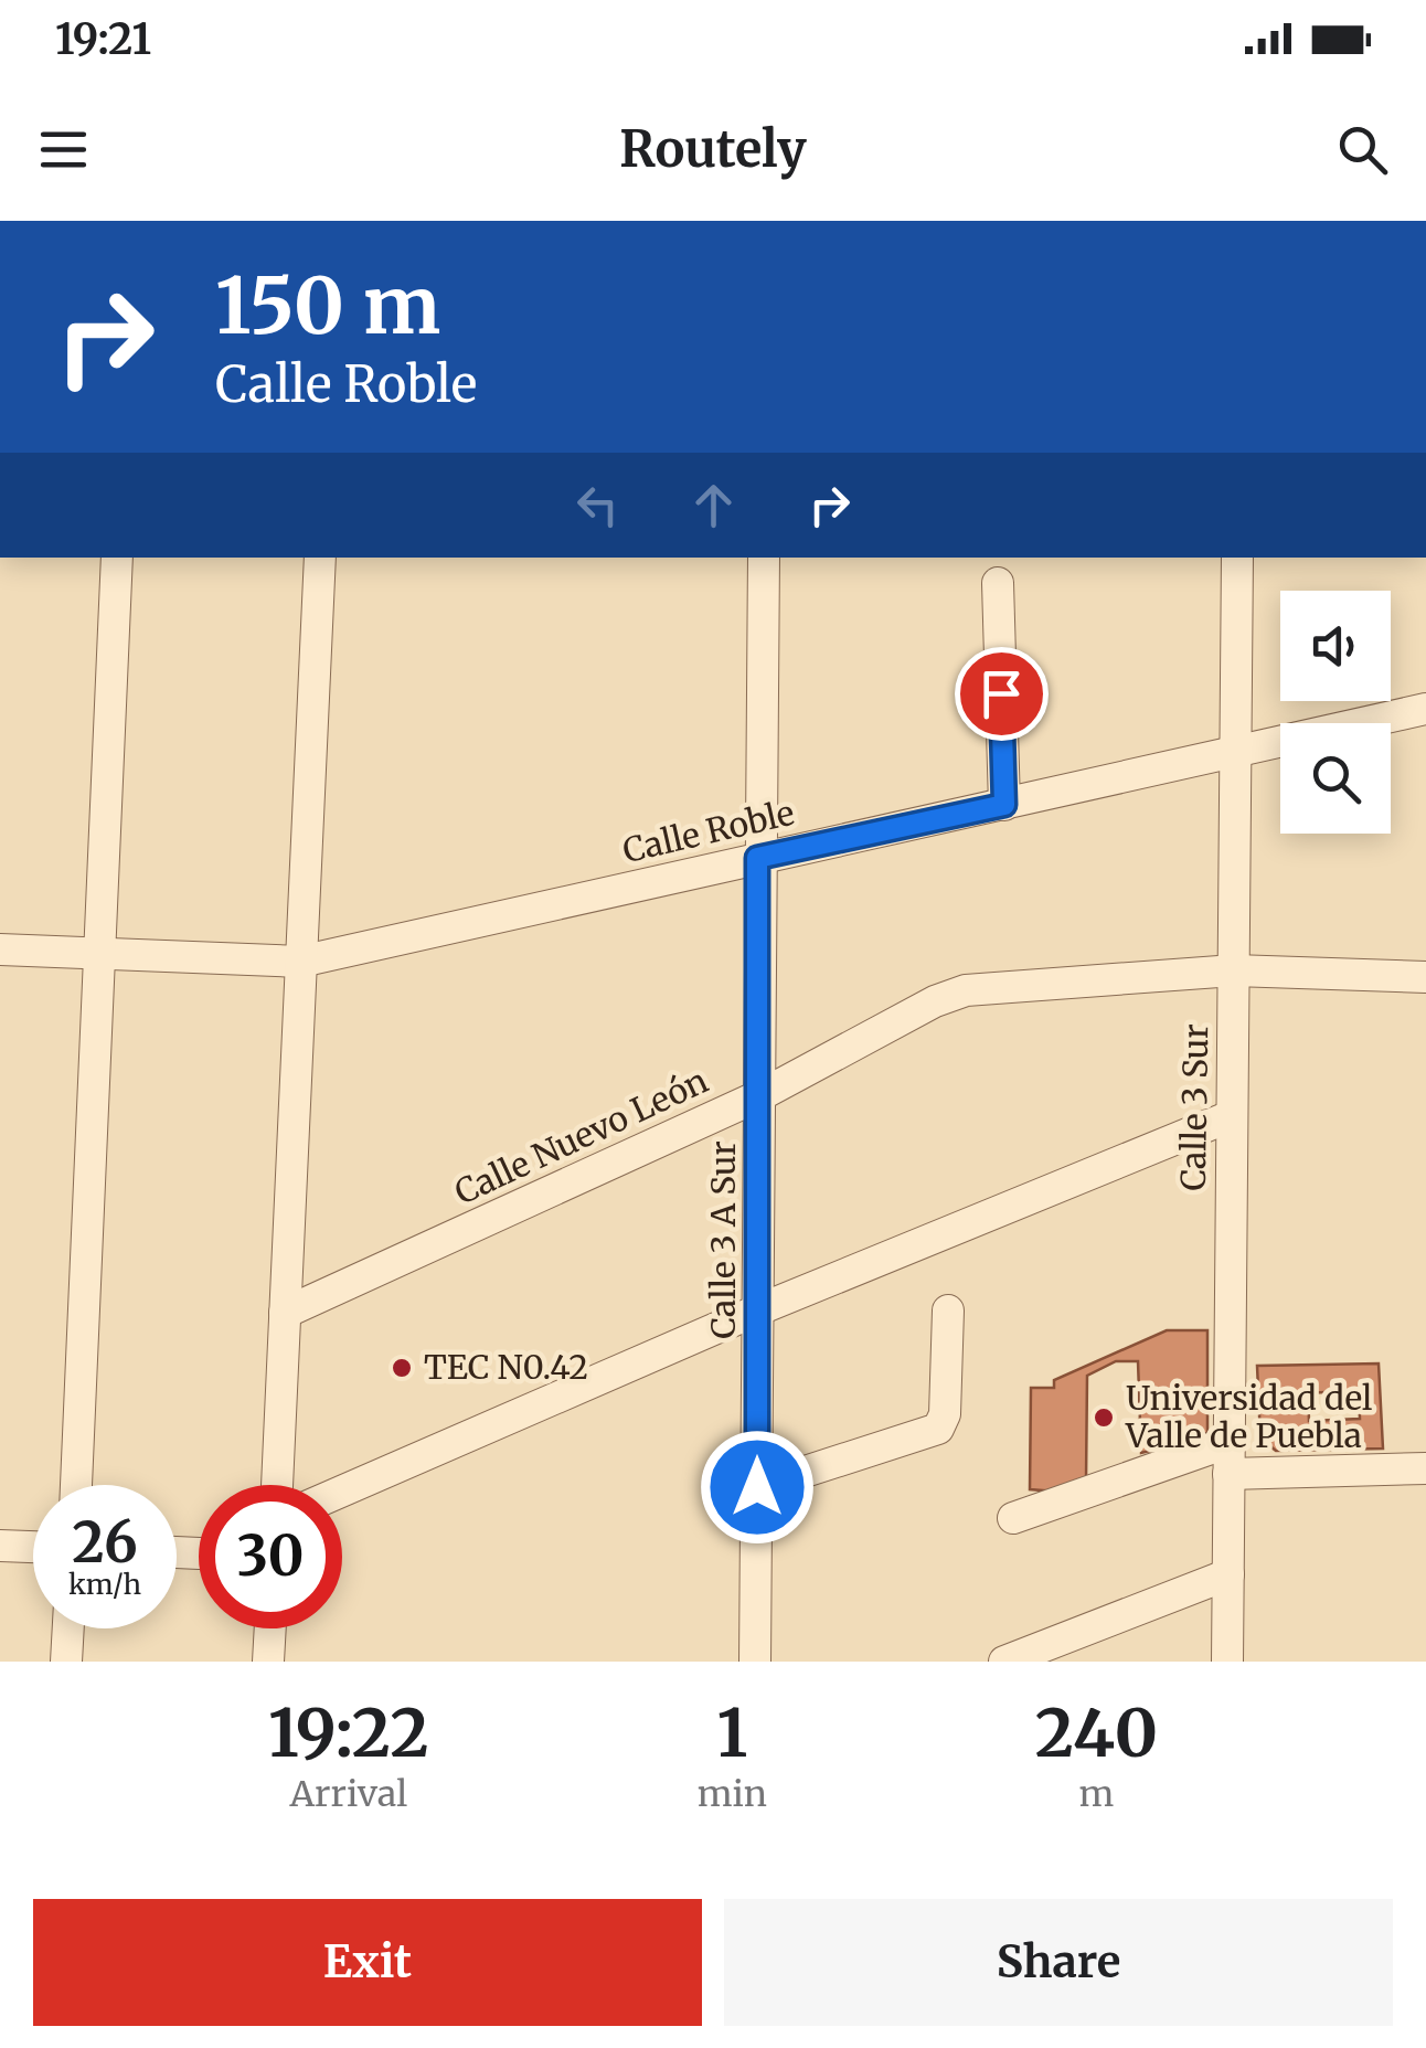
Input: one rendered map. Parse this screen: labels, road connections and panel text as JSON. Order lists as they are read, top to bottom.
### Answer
{
  "streets": {
    "street": [
      "Calle Roble",
      "Calle 3 Sur",
      "Calle Nuevo León",
      "Calle 3 A Sur"
    ]
  },
  "crossings": [
    ["Calle Roble", "Calle 3 Sur"],
    ["Calle Roble", "Calle 3 A Sur"],
    ["Calle 3 Sur", "Calle Nuevo León"],
    ["Calle Nuevo León", "Calle 3 A Sur"]
  ],
  "places": ["TEC N0.42", "Universidad del Valle de Puebla"],
  "page": {
    "status": "19:21",
    "header": "Routely",
    "turn": ["150 m", "Calle Roble"],
    "speed": "26 km/h",
    "limit": "30",
    "eta": [
      "19:22",
      "Arrival",
      "1",
      "min",
      "240",
      "m"
    ],
    "buttons": ["Exit", "Share"]
  }
}
